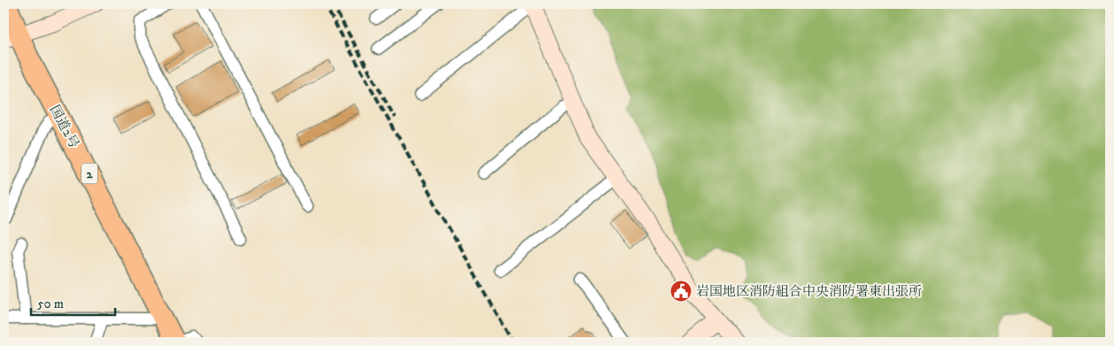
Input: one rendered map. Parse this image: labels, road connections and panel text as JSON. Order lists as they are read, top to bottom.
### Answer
{
  "streets": {
    "highway": ["国道2号", "2"]
  },
  "places": {
    "public building": ["岩国地区消防組合中央消防署東出張所"]
  },
  "scale_bar": "50 m"
}
